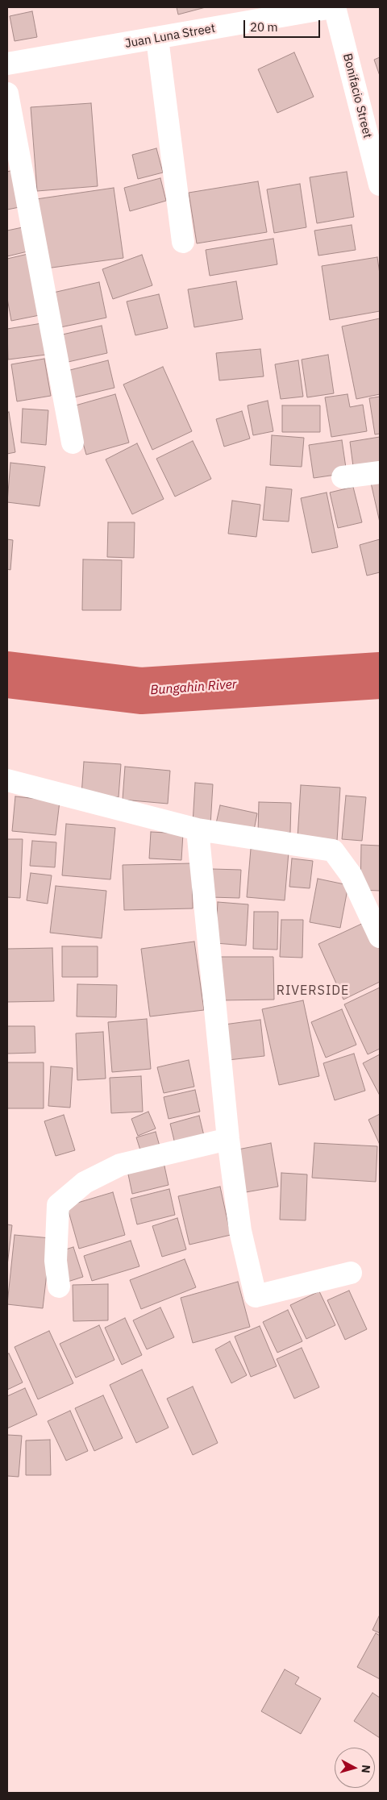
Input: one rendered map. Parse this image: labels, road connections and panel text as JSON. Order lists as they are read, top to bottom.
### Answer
{
  "streets": {
    "street": ["Juan Luna Street", "Bonifacio Street"]
  },
  "crossings": [
    ["Juan Luna Street", "Bonifacio Street"]
  ],
  "districts": ["RIVERSIDE"],
  "water": ["Bungahin River"],
  "scale_bar": "20 m",
  "north": "right"
}
